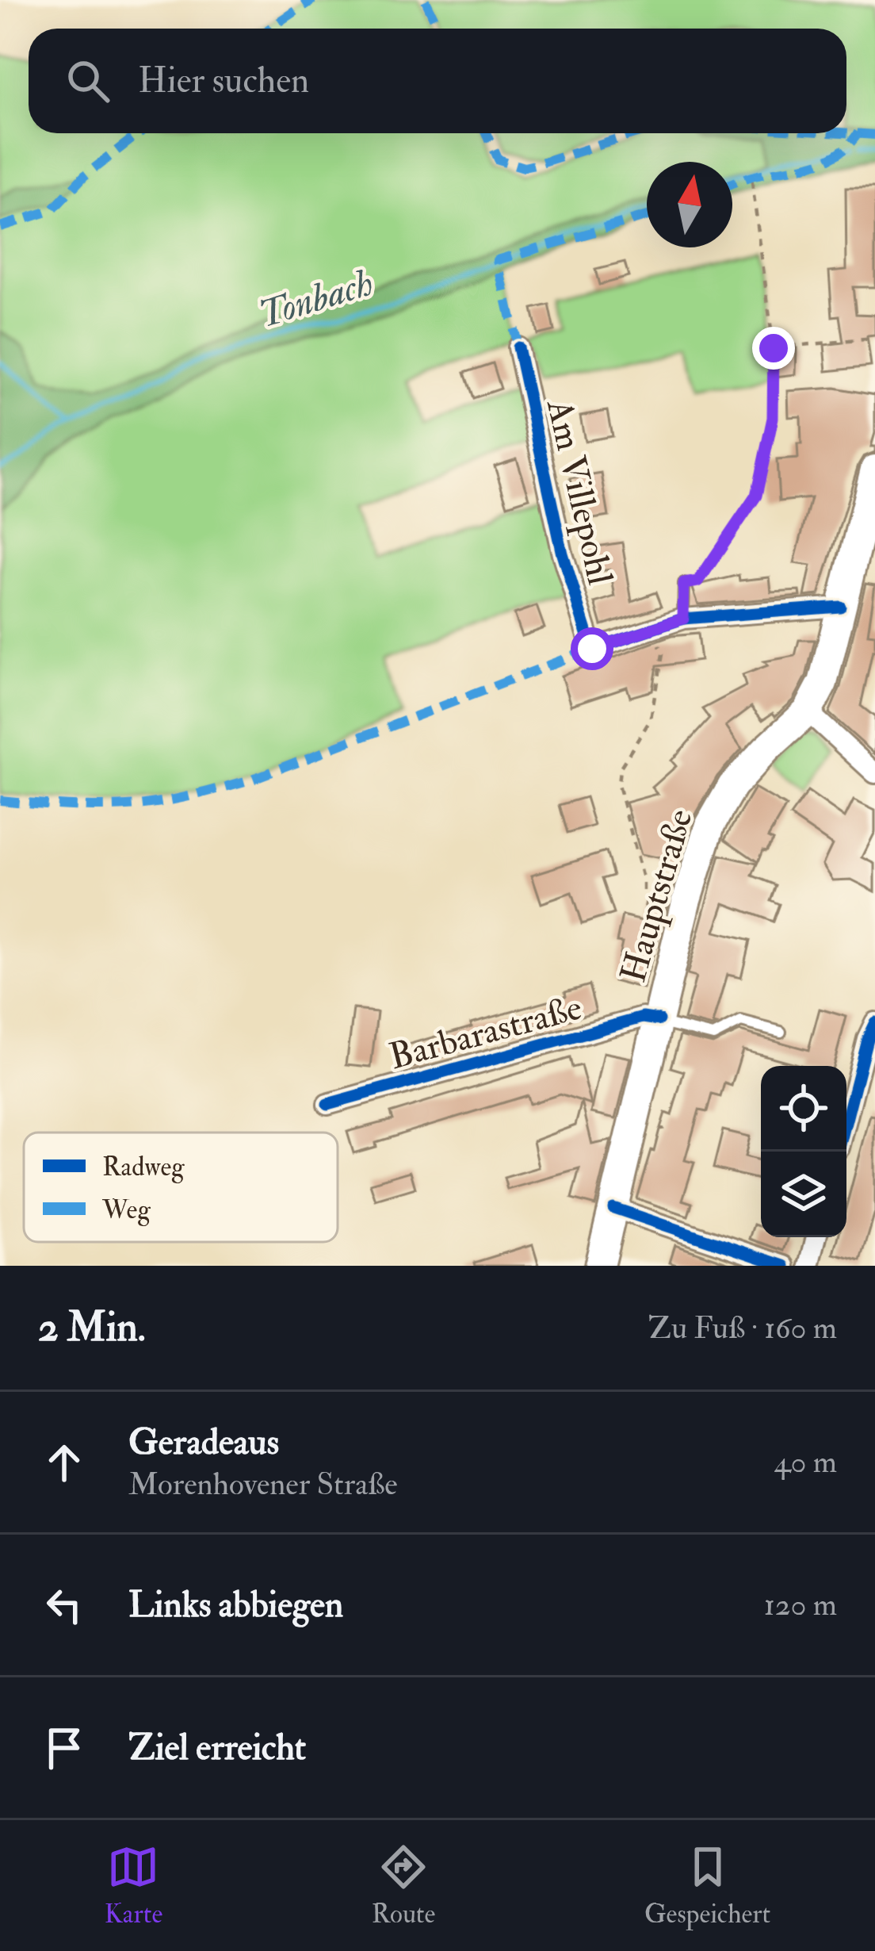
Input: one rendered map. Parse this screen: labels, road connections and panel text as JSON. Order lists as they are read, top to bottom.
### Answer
{
  "streets": {
    "main road": ["Hauptstraße"],
    "street": ["Am Villepohl", "Barbarastraße"]
  },
  "crossings": [
    ["Hauptstraße", "Barbarastraße"]
  ],
  "water": ["Tonbach"],
  "legend": ["Radweg", "Weg"],
  "north": "top",
  "page": {
    "search": "Hier suchen",
    "heading": ["2 Min.", "Zu Fuß · 160 m"],
    "list": [
      ["Geradeaus", "Morenhovener Straße", "40 m"],
      ["Links abbiegen", "120 m"],
      "Ziel erreicht"
    ],
    "nav": ["Karte", "Route", "Gespeichert"]
  }
}
